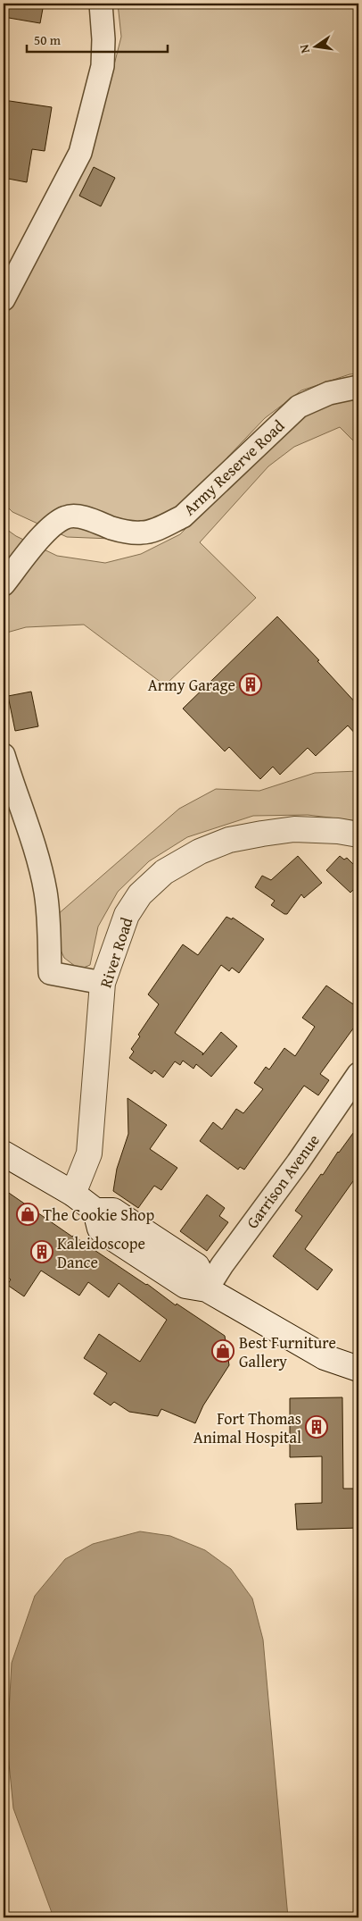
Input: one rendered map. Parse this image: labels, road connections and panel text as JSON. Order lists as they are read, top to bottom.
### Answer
{
  "streets": {
    "street": ["Army Reserve Road", "River Road", "Garrison Avenue"]
  },
  "places": {
    "building": ["Army Garage", "Kaleidoscope Dance", "Fort Thomas Animal Hospital"],
    "shop": ["The Cookie Shop", "Best Furniture Gallery"]
  },
  "scale_bar": "50 m",
  "north": "left"
}
